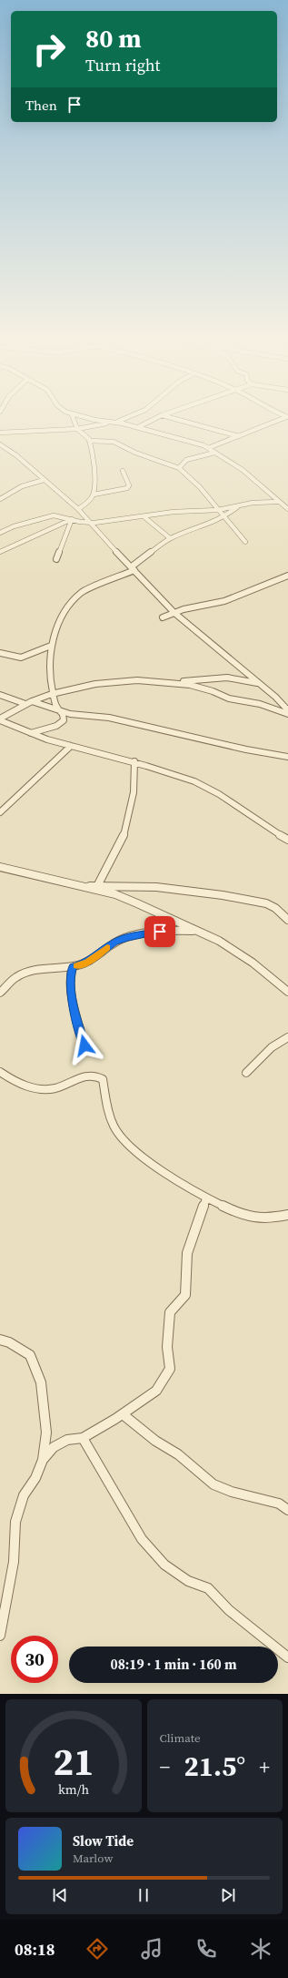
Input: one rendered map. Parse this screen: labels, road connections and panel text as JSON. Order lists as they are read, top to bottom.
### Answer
{
  "page": {
    "turn": ["80 m", "Turn right"],
    "then": "Then",
    "limit": "30",
    "trip": "08:19 · 1 min · 160 m",
    "tile": "Climate",
    "heat": ["−", "21.5°", "+"],
    "song": ["Slow Tide", "Marlow"],
    "tabs": "08:18",
    "gauge": ["21", "km/h"]
  }
}
